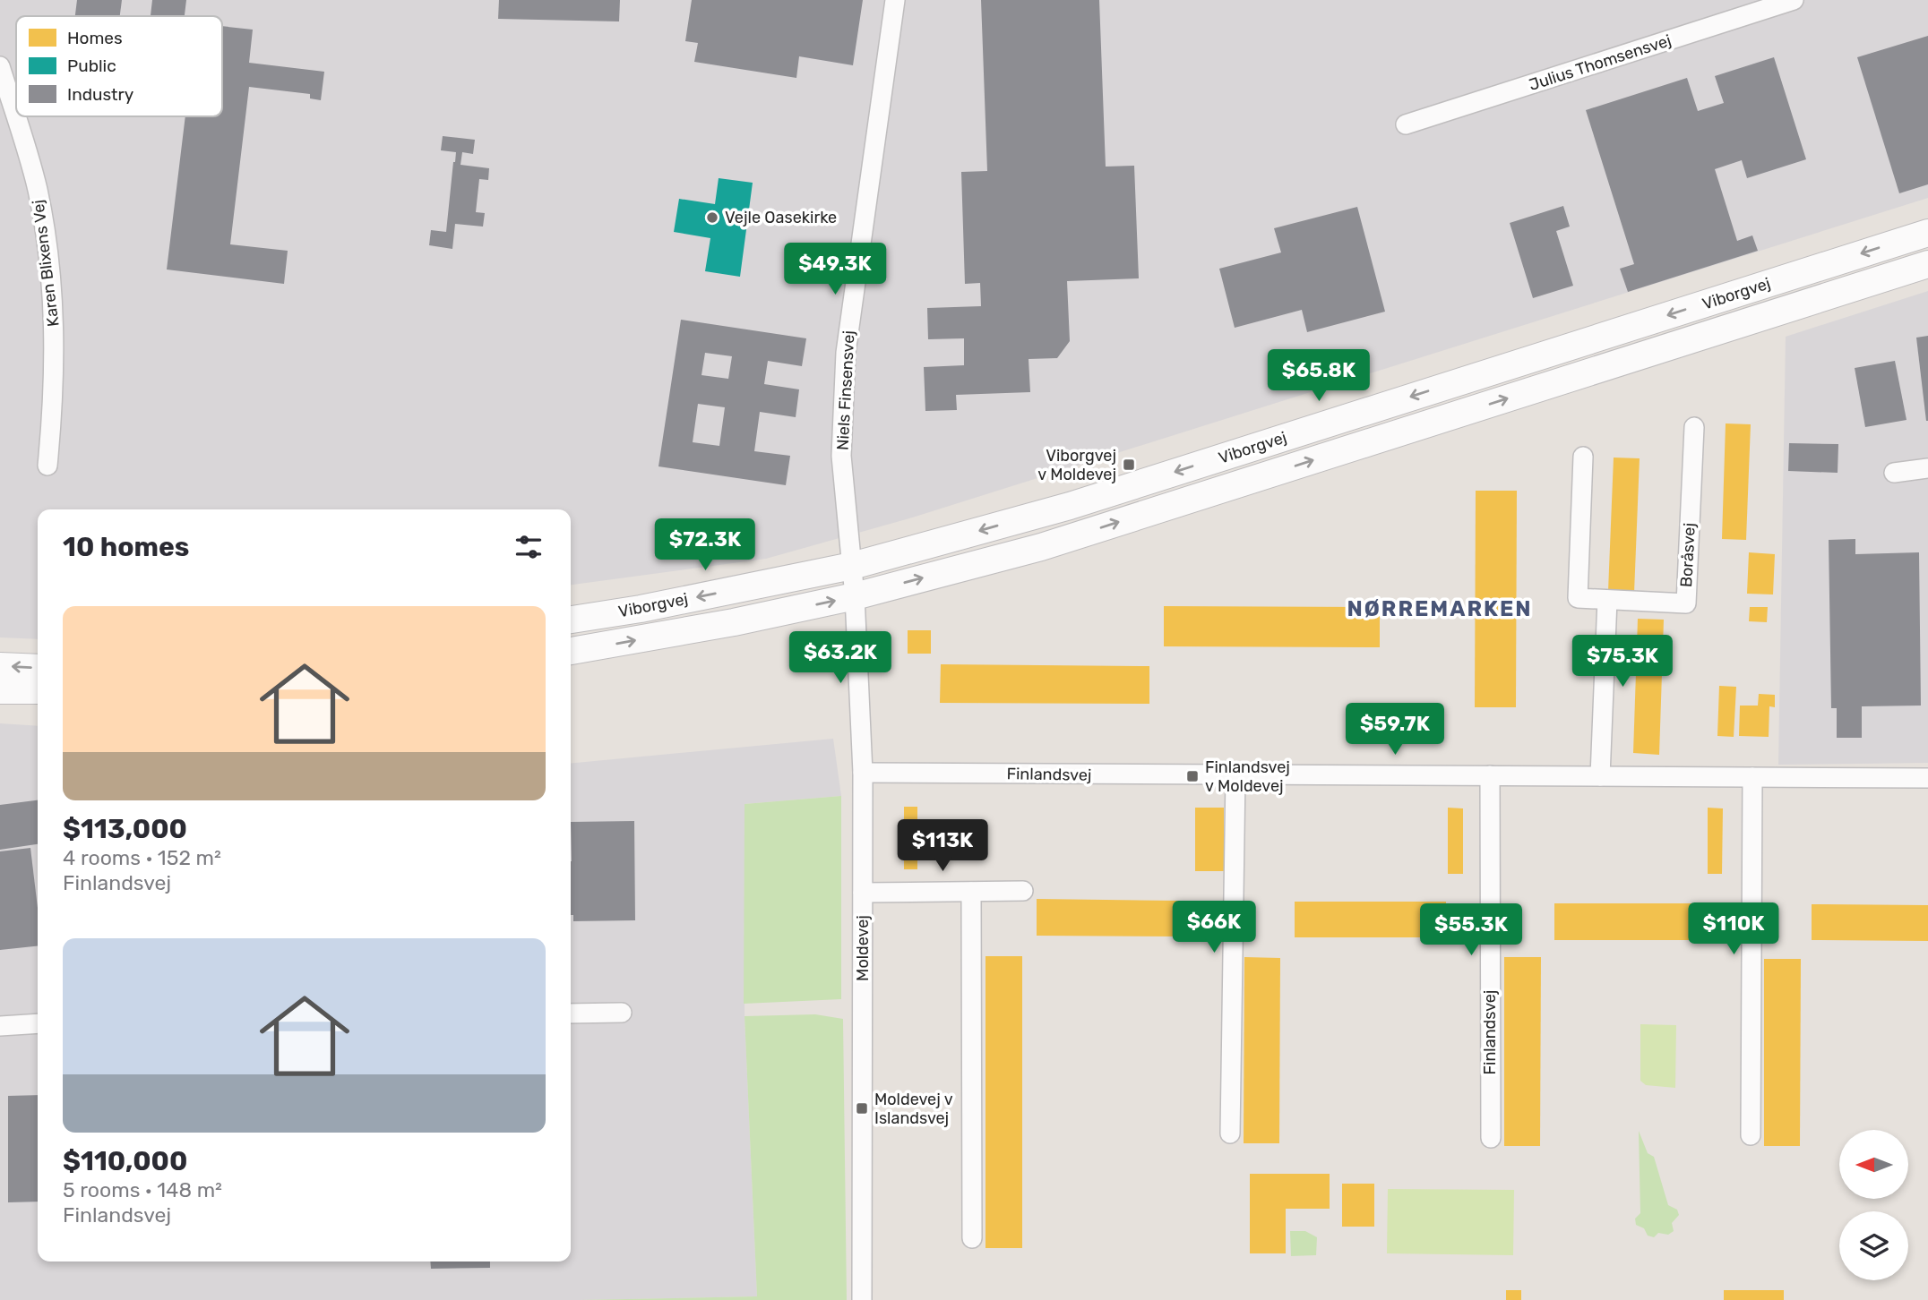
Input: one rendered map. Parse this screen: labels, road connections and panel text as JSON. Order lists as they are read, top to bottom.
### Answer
{
  "streets": {
    "street": [
      "Julius Thomsensvej",
      "Karen Blixens Vej",
      "Viborgvej",
      "Niels Finsensvej",
      "Boråsvej",
      "Finlandsvej",
      "Moldevej"
    ]
  },
  "crossings": [
    ["Viborgvej", "Niels Finsensvej"],
    ["Viborgvej", "Moldevej"],
    ["Niels Finsensvej", "Moldevej"],
    ["Finlandsvej", "Moldevej"]
  ],
  "districts": ["NØRREMARKEN"],
  "places": {
    "other": ["Vejle Oasekirke"],
    "transit": ["Viborgvej v Moldevej", "Finlandsvej v Moldevej", "Moldevej v Islandsvej"]
  },
  "legend": ["Homes", "Public", "Industry"],
  "north": "left",
  "page": {
    "price": [
      "$49.3K",
      "$65.8K",
      "$72.3K",
      "$63.2K",
      "$75.3K",
      "$59.7K",
      "$113K",
      "$66K",
      "$110K",
      "$55.3K"
    ],
    "heading": "10 homes",
    "list": [
      {
        "name": "$113,000",
        "note": "4 rooms · 152 m² · Finlandsvej"
      },
      {
        "name": "$110,000",
        "note": "5 rooms · 148 m² · Finlandsvej"
      }
    ]
  }
}
